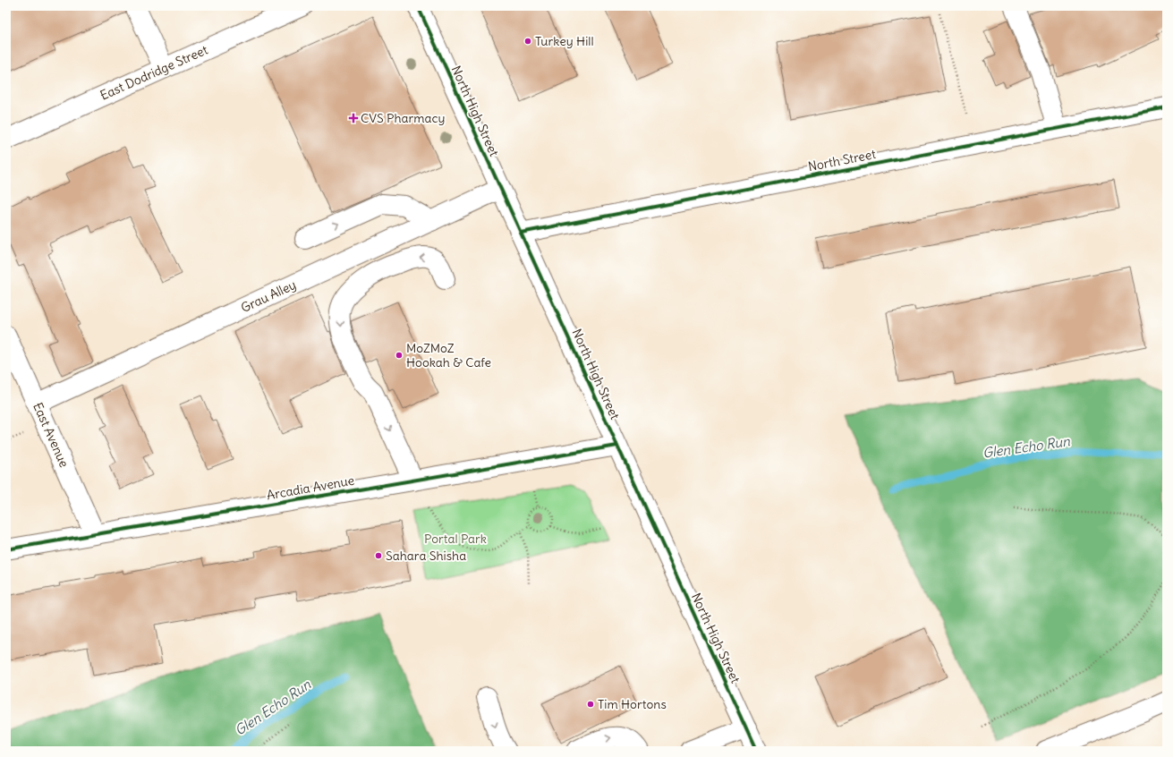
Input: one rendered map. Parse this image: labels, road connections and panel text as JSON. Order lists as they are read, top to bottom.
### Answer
{
  "streets": {
    "street": [
      "East Dodridge Street",
      "North High Street",
      "North Street",
      "Grau Alley",
      "East Avenue",
      "Arcadia Avenue"
    ]
  },
  "crossings": [
    ["North High Street", "North Street"],
    ["North High Street", "Grau Alley"],
    ["North High Street", "Arcadia Avenue"],
    ["Grau Alley", "East Avenue"],
    ["East Avenue", "Arcadia Avenue"]
  ],
  "water": ["Glen Echo Run"],
  "parks": ["Portal Park"],
  "places": {
    "other": [
      "Turkey Hill",
      "MoZMoZ Hookah & Cafe",
      "Sahara Shisha",
      "Tim Hortons"
    ],
    "health": ["CVS Pharmacy"]
  }
}
